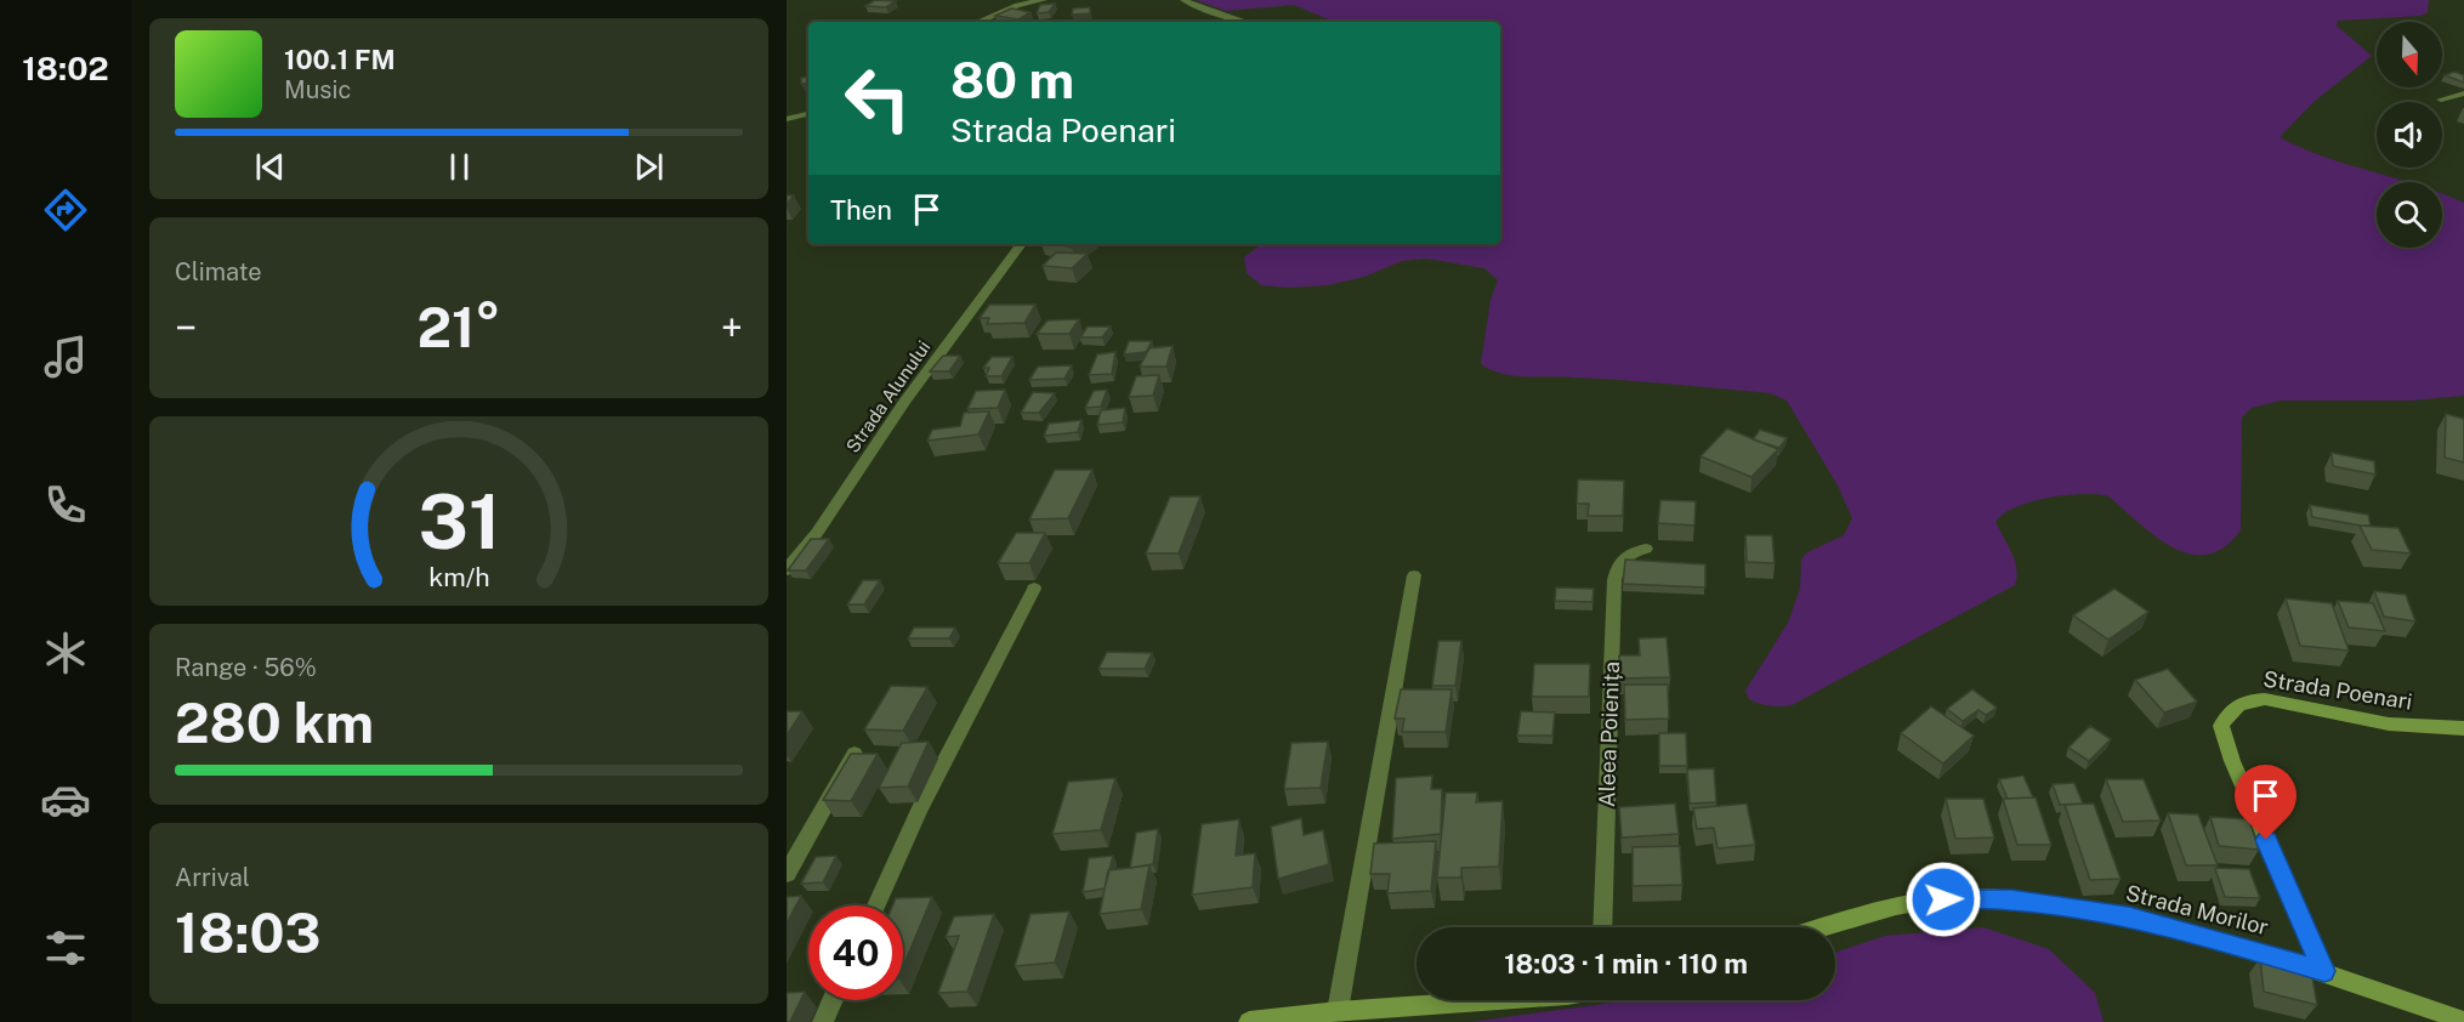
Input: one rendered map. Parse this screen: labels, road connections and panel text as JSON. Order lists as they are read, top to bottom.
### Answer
{
  "streets": {
    "street": [
      "Strada Alunului",
      "Strada Poenari",
      "Aleea Poienița",
      "Strada Morilor"
    ]
  },
  "crossings": [
    ["Strada Poenari", "Strada Morilor"]
  ],
  "north": "bottom",
  "page": {
    "tabs": "18:02",
    "turn": ["80 m", "Strada Poenari"],
    "song": ["100.1 FM", "Music"],
    "then": "Then",
    "tile": [
      "Climate",
      ["Range · 56%", "280 km"],
      ["Arrival", "18:03"]
    ],
    "heat": ["−", "21°", "+"],
    "limit": "40",
    "trip": "18:03 · 1 min · 110 m",
    "gauge": ["31", "km/h"]
  }
}
